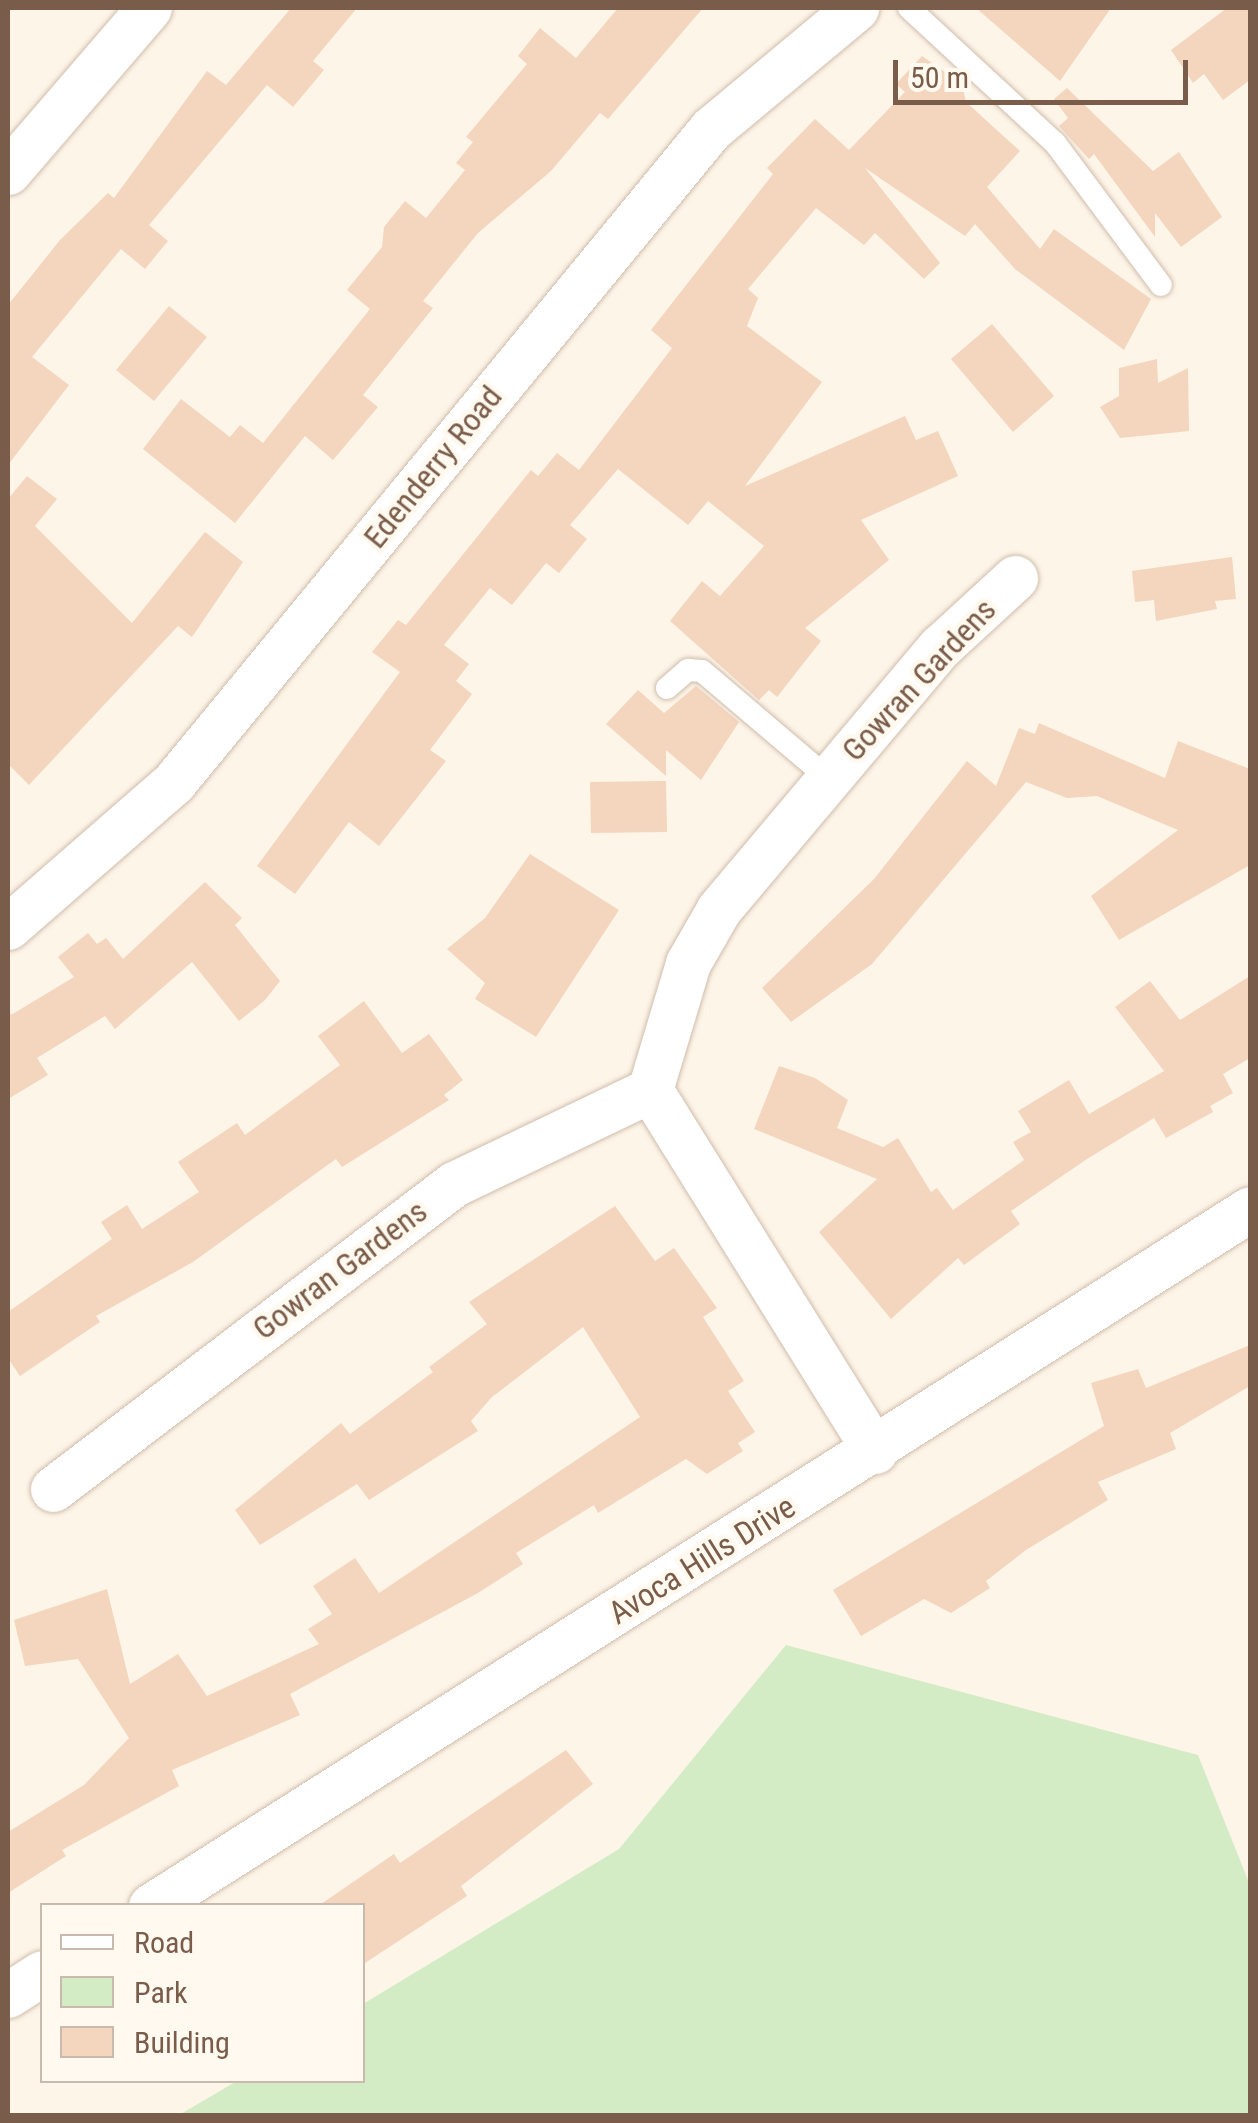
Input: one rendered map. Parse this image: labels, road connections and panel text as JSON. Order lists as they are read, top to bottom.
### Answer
{
  "streets": {
    "street": ["Edenderry Road", "Gowran Gardens", "Avoca Hills Drive"]
  },
  "legend": ["Road", "Park", "Building"],
  "scale_bar": "50 m"
}
